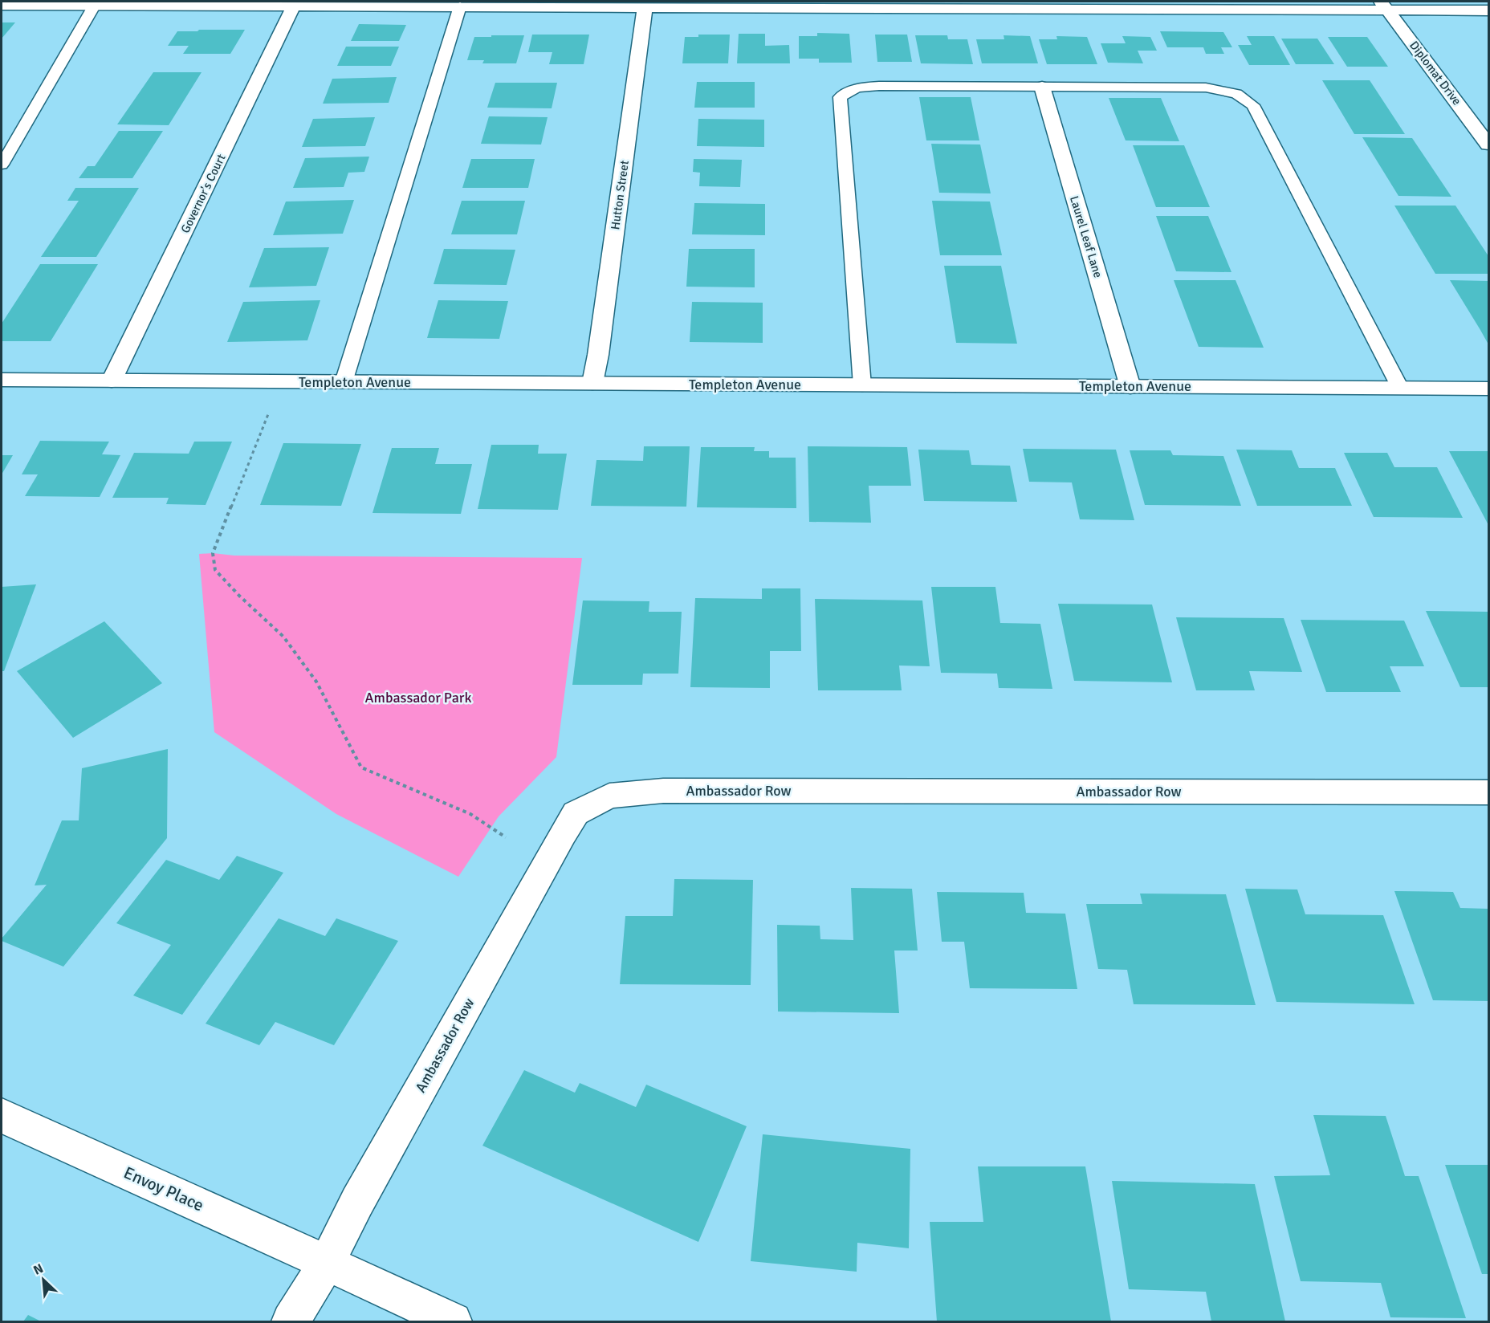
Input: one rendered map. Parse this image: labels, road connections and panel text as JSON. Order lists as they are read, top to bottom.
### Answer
{
  "streets": {
    "street": [
      "Diplomat Drive",
      "Governor's Court",
      "Hutton Street",
      "Laurel Leaf Lane",
      "Templeton Avenue",
      "Ambassador Row",
      "Envoy Place"
    ]
  },
  "crossings": [
    ["Governor's Court", "Templeton Avenue"],
    ["Hutton Street", "Templeton Avenue"],
    ["Laurel Leaf Lane", "Templeton Avenue"],
    ["Ambassador Row", "Envoy Place"]
  ],
  "parks": ["Ambassador Park"],
  "north": "top left"
}
